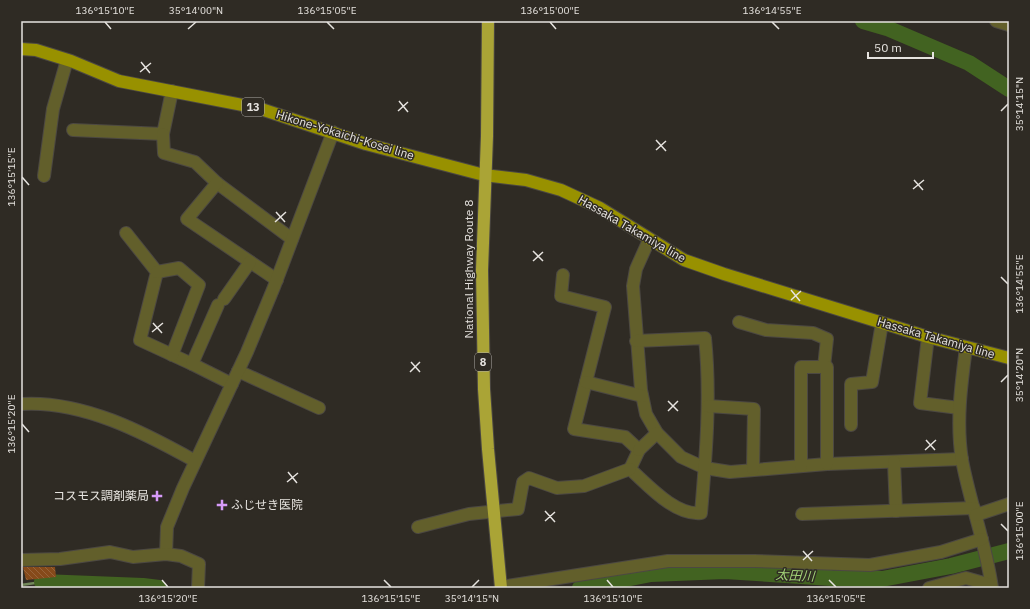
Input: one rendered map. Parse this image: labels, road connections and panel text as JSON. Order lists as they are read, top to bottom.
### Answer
{
  "streets": {
    "highway": ["National Highway Route 8", "8"],
    "main road": ["13", "Hikone-Yokaichi-Kosei line", "Hassaka Takamiya line"]
  },
  "crossings": [
    ["Hikone-Yokaichi-Kosei line", "Hassaka Takamiya line"],
    ["Hikone-Yokaichi-Kosei line", "National Highway Route 8"],
    ["Hassaka Takamiya line", "National Highway Route 8"]
  ],
  "water": ["太田川"],
  "places": {
    "health": ["コスモス調剤薬局", "ふじせき医院"]
  },
  "scale_bar": "50 m",
  "coordinates": [
    "136°15'10\"E",
    "35°14'00\"N",
    "136°15'05\"E",
    "136°15'00\"E",
    "136°14'55\"E",
    "35°14'15\"N",
    "136°15'15\"E",
    "35°14'20\"N",
    "136°15'20\"E"
  ]
}
